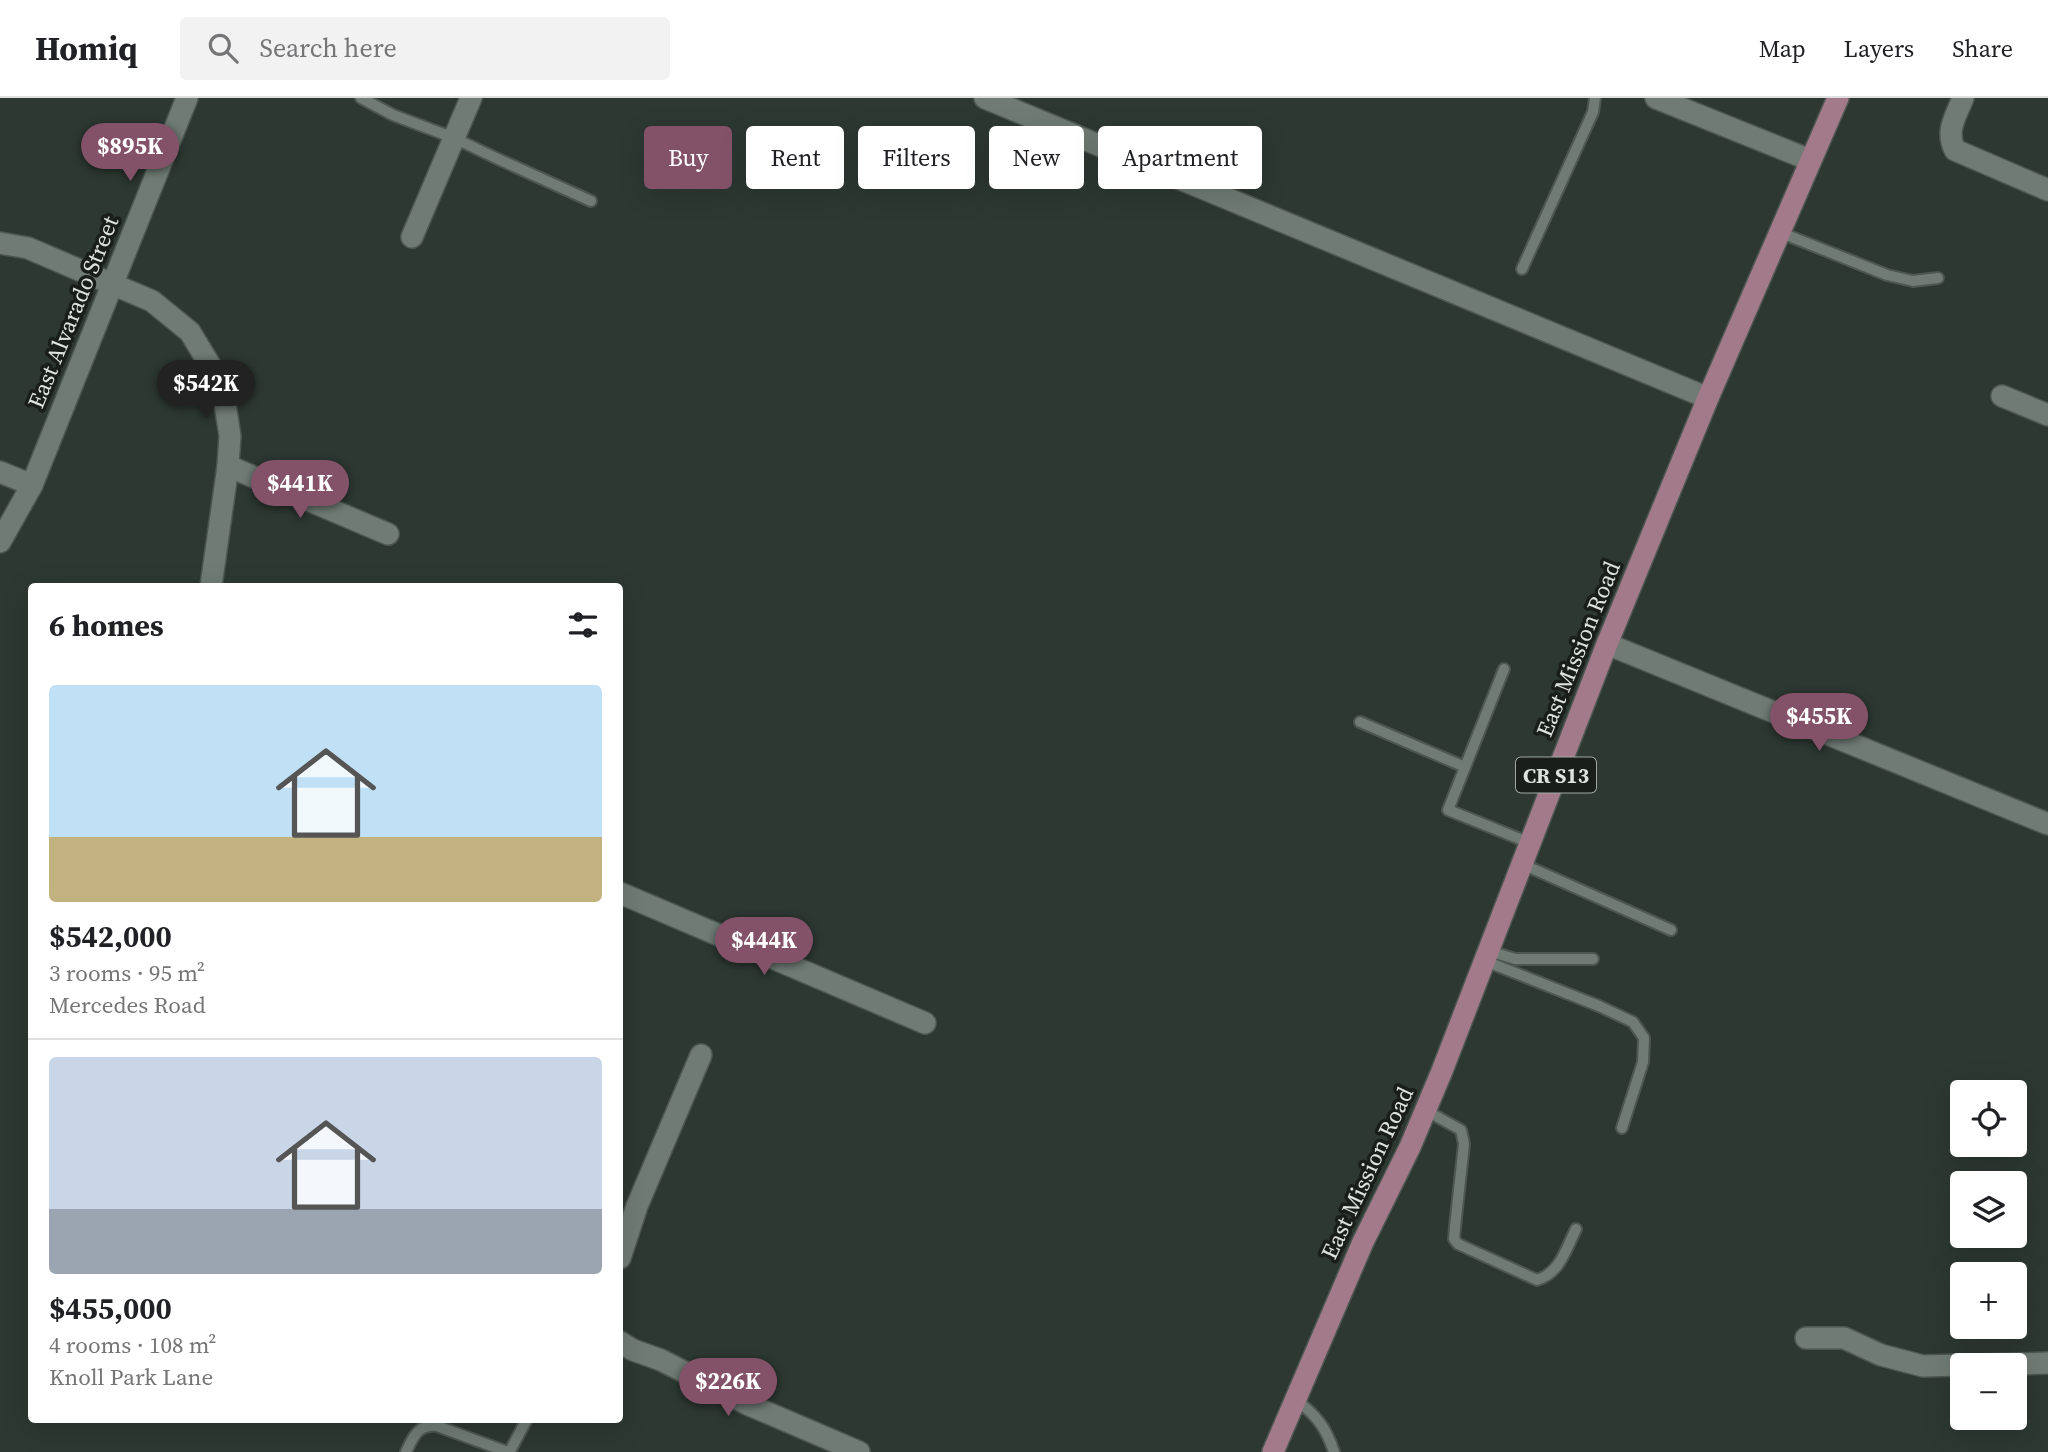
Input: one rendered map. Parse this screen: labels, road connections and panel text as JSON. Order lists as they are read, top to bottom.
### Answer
{
  "streets": {
    "main road": ["East Mission Road", "CR S13"],
    "street": ["East Alvarado Street"]
  },
  "page": {
    "header": "Homiq",
    "search": "Search here",
    "nav": ["Map", "Layers", "Share"],
    "price": [
      "$895K",
      "$542K",
      "$441K",
      "$455K",
      "$444K",
      "$226K"
    ],
    "chip": [
      "Buy",
      "Rent",
      "Filters",
      "New",
      "Apartment"
    ],
    "heading": "6 homes",
    "list": [
      {
        "name": "$542,000",
        "note": "3 rooms · 95 m² · Mercedes Road"
      },
      {
        "name": "$455,000",
        "note": "4 rooms · 108 m² · Knoll Park Lane"
      }
    ],
    "map_buttons": ["+", "−"]
  }
}
